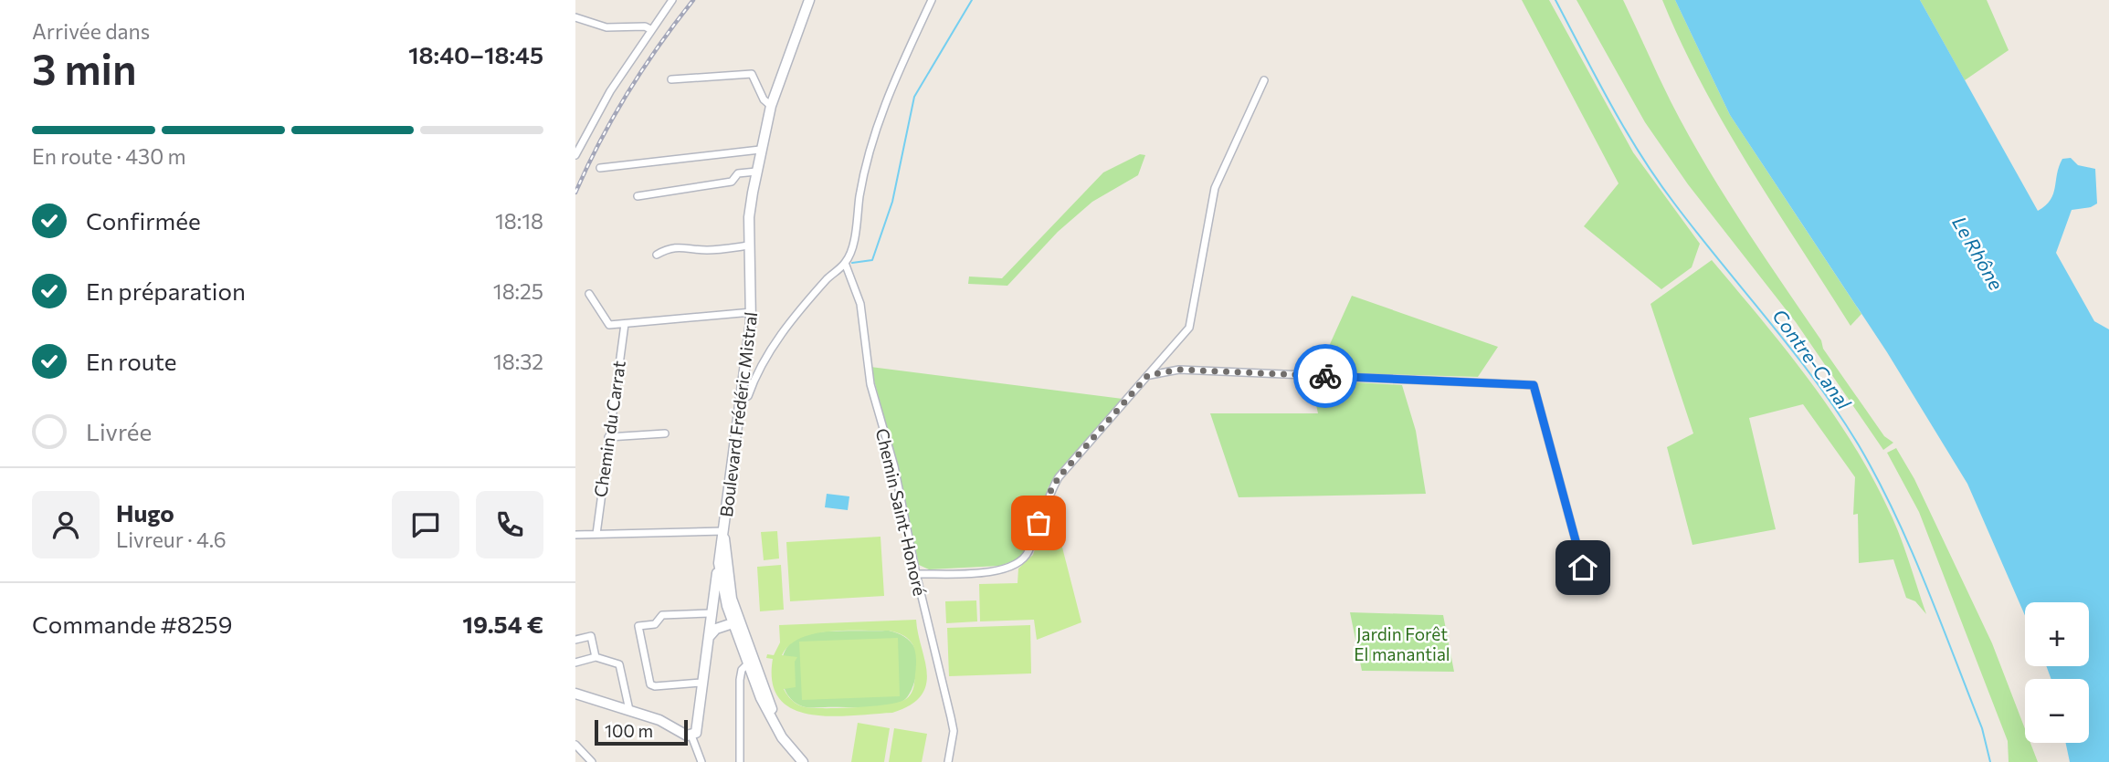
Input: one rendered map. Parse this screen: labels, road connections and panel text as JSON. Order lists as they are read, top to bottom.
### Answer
{
  "streets": {
    "main road": ["Boulevard Frédéric Mistral"],
    "street": ["Chemin du Carrat", "Chemin Saint-Honoré"]
  },
  "water": ["Le Rhône", "Contre-Canal"],
  "parks": ["Jardin Forêt El manantial"],
  "scale_bar": "100 m",
  "page": {
    "heading": ["3 min", "Arrivée dans", "18:40–18:45"],
    "panel": [
      "Hugo",
      "Livreur · 4.6",
      "Commande #8259",
      "19.54 €"
    ],
    "bar": "En route · 430 m",
    "list": [
      ["Confirmée", "18:18"],
      ["En préparation", "18:25"],
      ["En route", "18:32"],
      "Livrée"
    ],
    "map_buttons": ["+", "−"],
    "scale": "100 m"
  }
}
